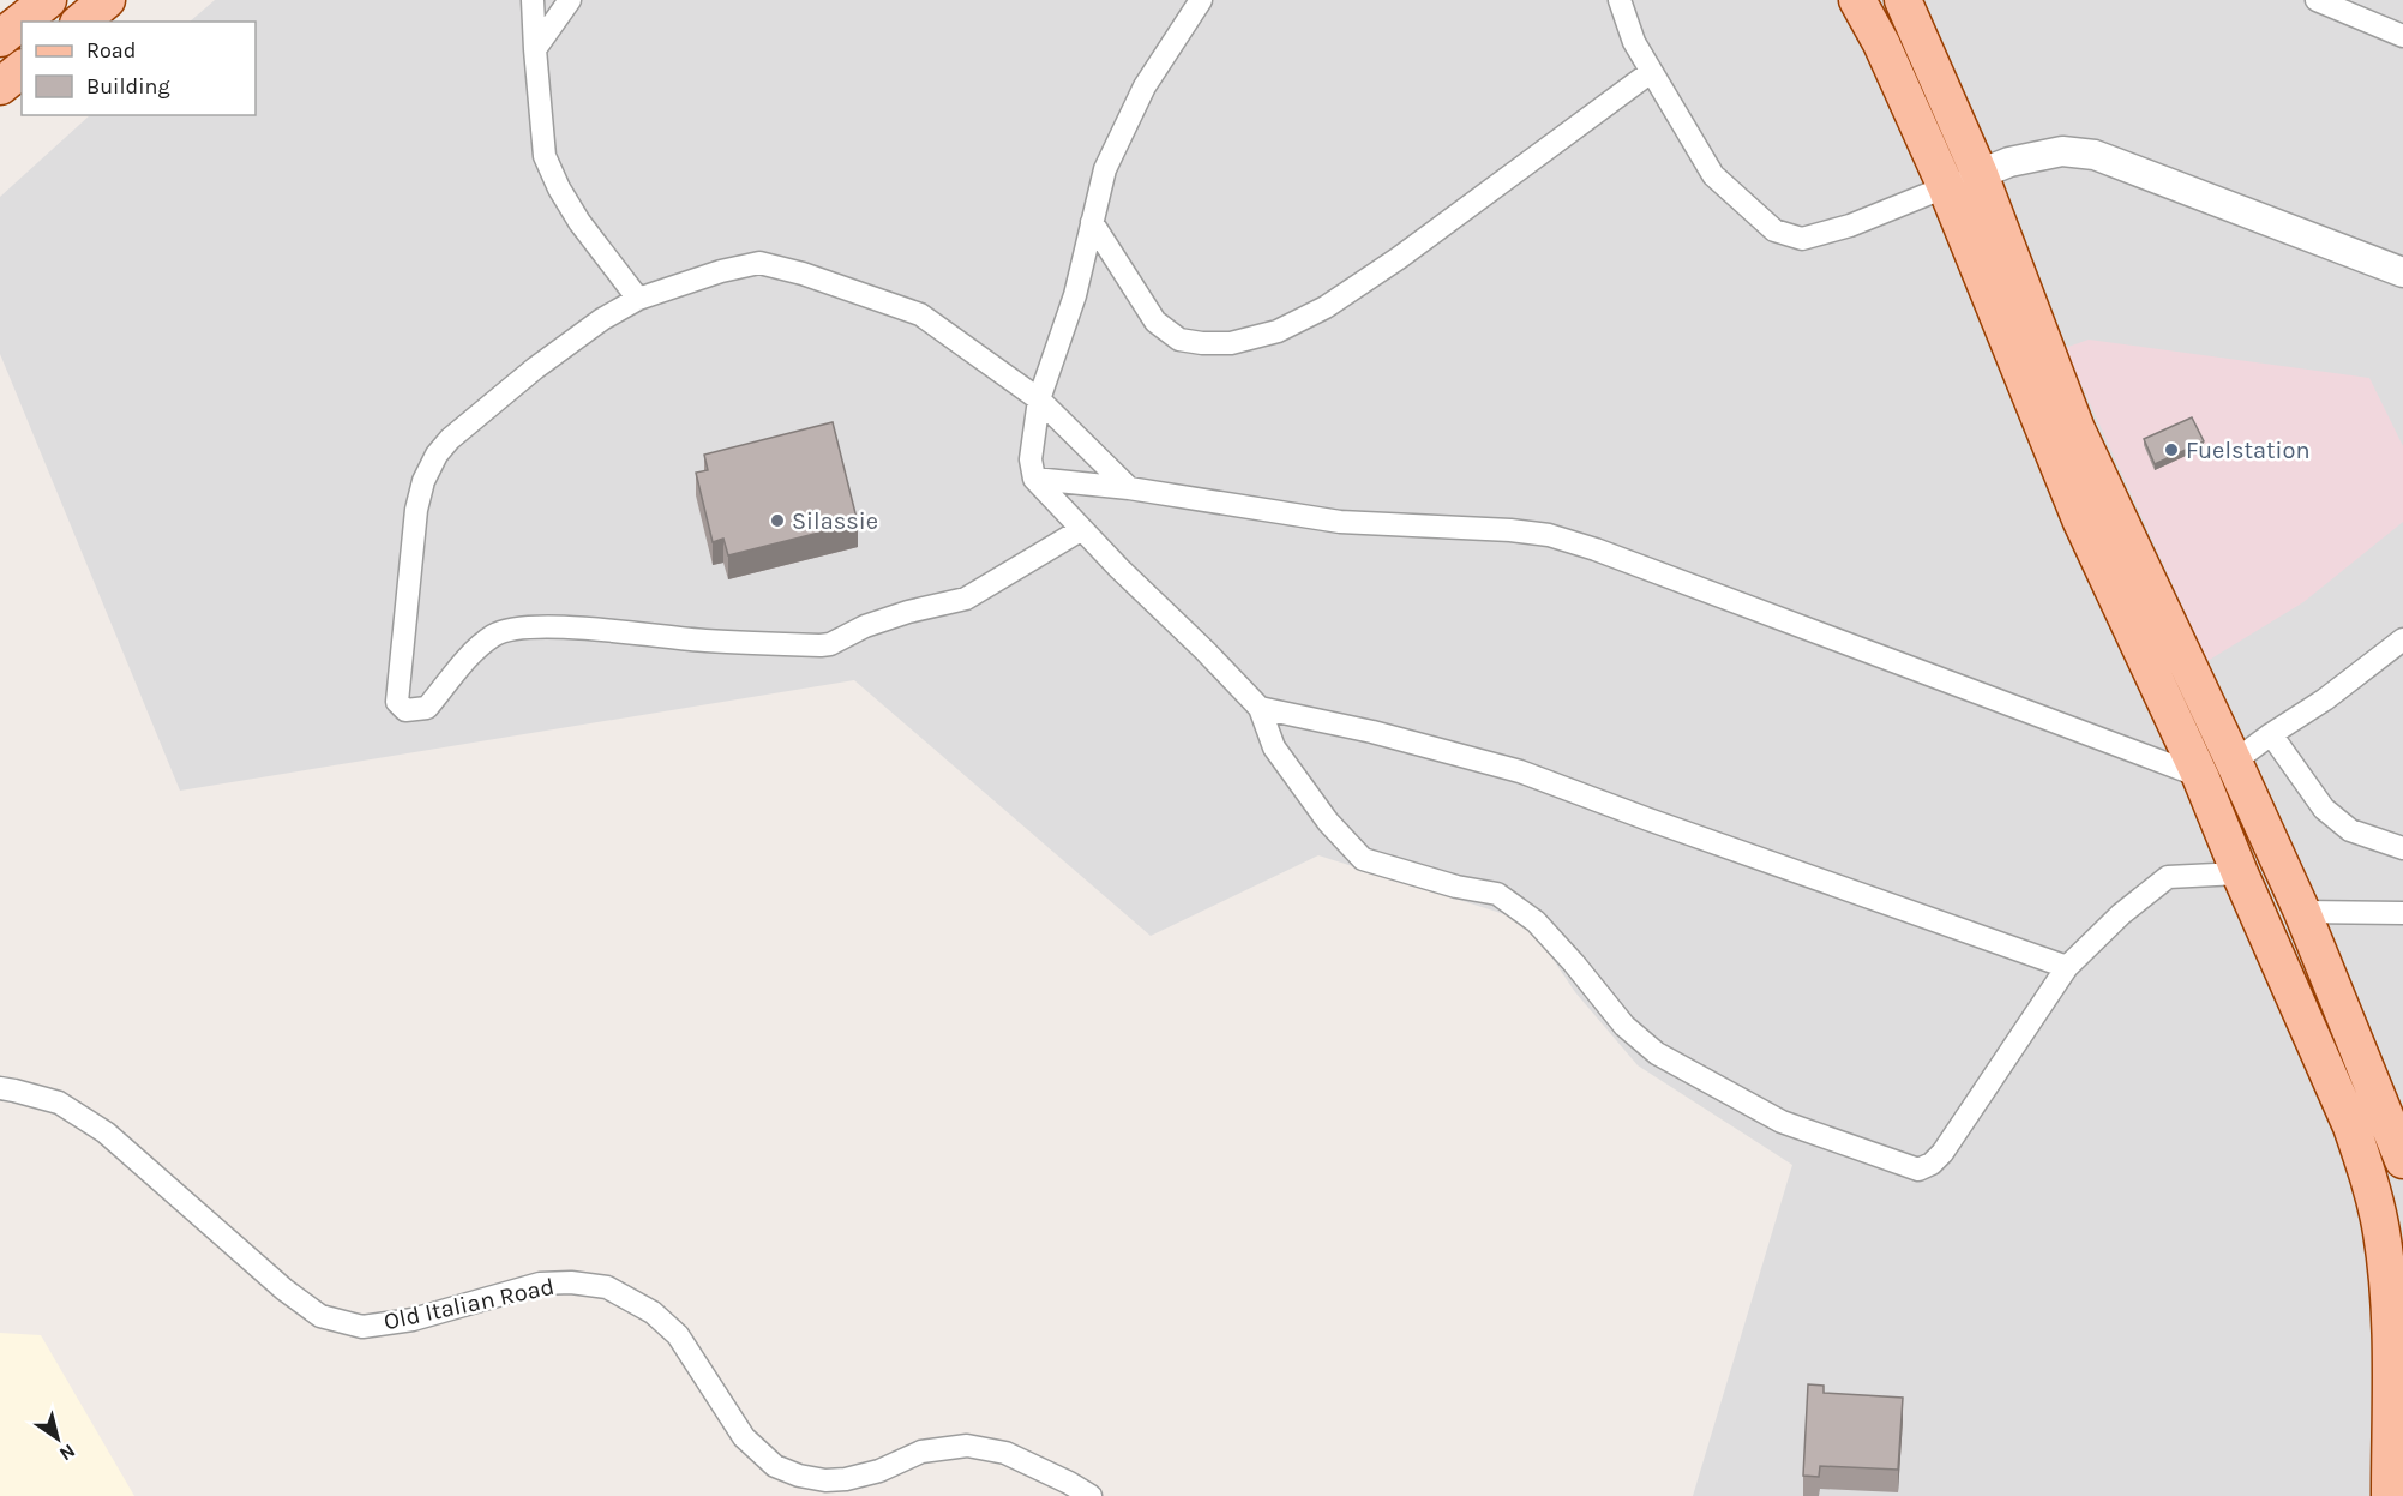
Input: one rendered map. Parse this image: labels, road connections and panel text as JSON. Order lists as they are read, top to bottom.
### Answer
{
  "streets": {
    "street": ["Old Italian Road"]
  },
  "places": ["Fuelstation", "Silassie"],
  "legend": ["Road", "Building"],
  "north": "bottom right"
}
